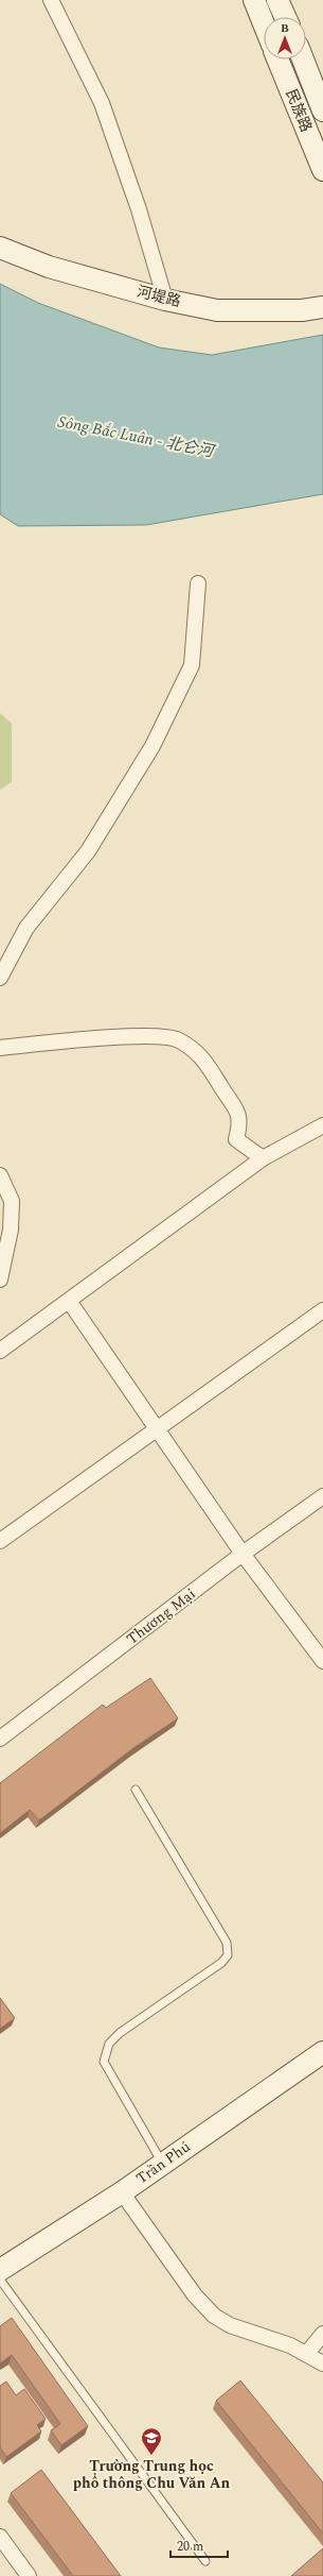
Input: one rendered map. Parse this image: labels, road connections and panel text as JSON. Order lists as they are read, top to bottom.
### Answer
{
  "streets": {
    "street": [
      "民族路",
      "河堤路",
      "Thương Mại",
      "Trần Phú"
    ]
  },
  "water": ["Sông Bắc Luân - 北仑河"],
  "places": {
    "school or university": ["Trường Trung học phổ thông Chu Văn An"]
  },
  "scale_bar": "20 m",
  "north": "top"
}
